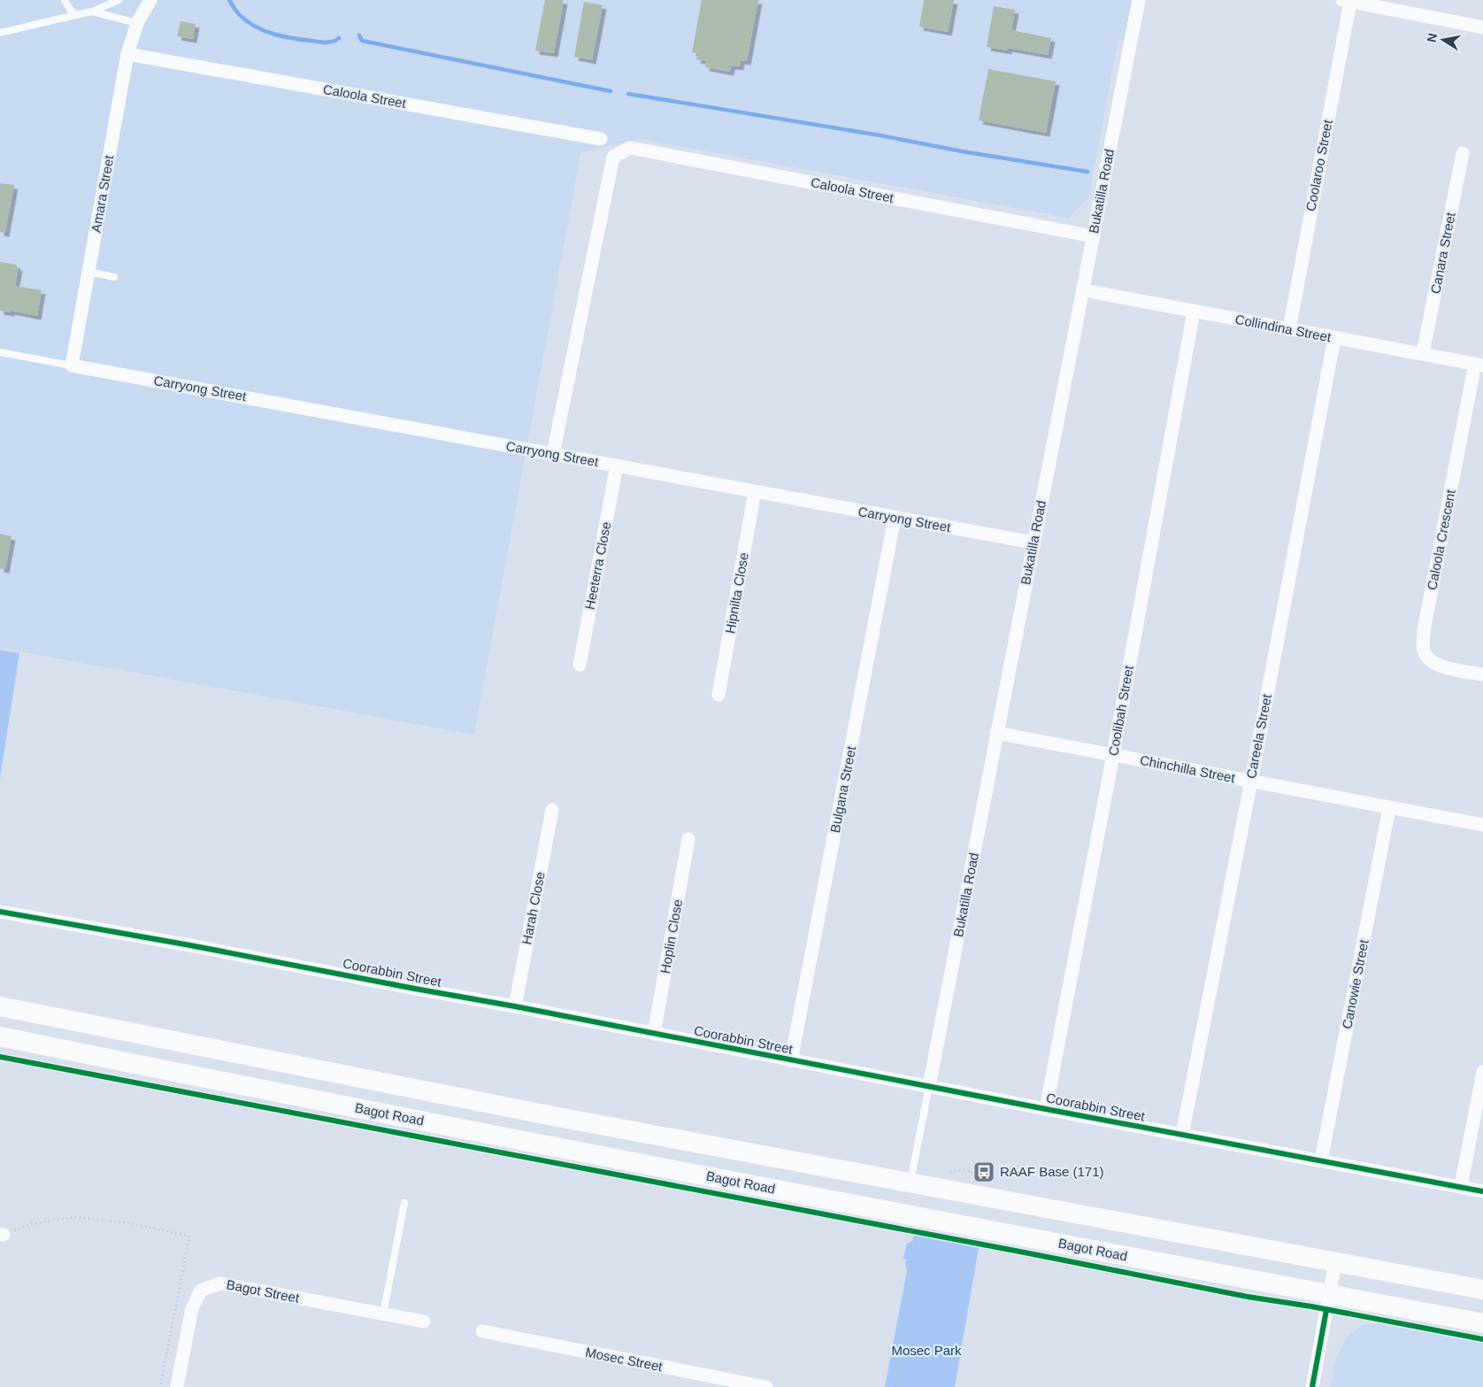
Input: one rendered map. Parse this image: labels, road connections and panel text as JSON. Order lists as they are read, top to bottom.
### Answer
{
  "streets": {
    "main road": ["Bagot Road"],
    "street": [
      "Caloola Street",
      "Coolaroo Street",
      "Bukatilla Road",
      "Amara Street",
      "Canara Street",
      "Collindina Street",
      "Carryong Street",
      "Caloola Crescent",
      "Heeterra Close",
      "Hipnilta Close",
      "Coolibah Street",
      "Careela Street",
      "Chinchilla Street",
      "Bulgana Street",
      "Harah Close",
      "Hoplin Close",
      "Coorabbin Street",
      "Canowie Street",
      "Bagot Street",
      "Mosec Street"
    ]
  },
  "crossings": [
    ["Caloola Street", "Bukatilla Road"],
    ["Caloola Street", "Amara Street"],
    ["Caloola Street", "Carryong Street"],
    ["Coolaroo Street", "Collindina Street"],
    ["Bukatilla Road", "Collindina Street"],
    ["Bukatilla Road", "Carryong Street"],
    ["Bukatilla Road", "Chinchilla Street"],
    ["Bukatilla Road", "Coorabbin Street"],
    ["Amara Street", "Carryong Street"],
    ["Canara Street", "Collindina Street"],
    ["Collindina Street", "Caloola Crescent"],
    ["Collindina Street", "Coolibah Street"],
    ["Collindina Street", "Careela Street"],
    ["Carryong Street", "Heeterra Close"],
    ["Carryong Street", "Hipnilta Close"],
    ["Carryong Street", "Bulgana Street"],
    ["Coolibah Street", "Chinchilla Street"],
    ["Coolibah Street", "Coorabbin Street"],
    ["Careela Street", "Chinchilla Street"],
    ["Careela Street", "Coorabbin Street"],
    ["Chinchilla Street", "Canowie Street"],
    ["Bulgana Street", "Coorabbin Street"],
    ["Harah Close", "Coorabbin Street"],
    ["Hoplin Close", "Coorabbin Street"],
    ["Coorabbin Street", "Canowie Street"]
  ],
  "parks": ["Mosec Park"],
  "places": {
    "bus stop": ["RAAF Base (171)"]
  },
  "north": "left"
}
